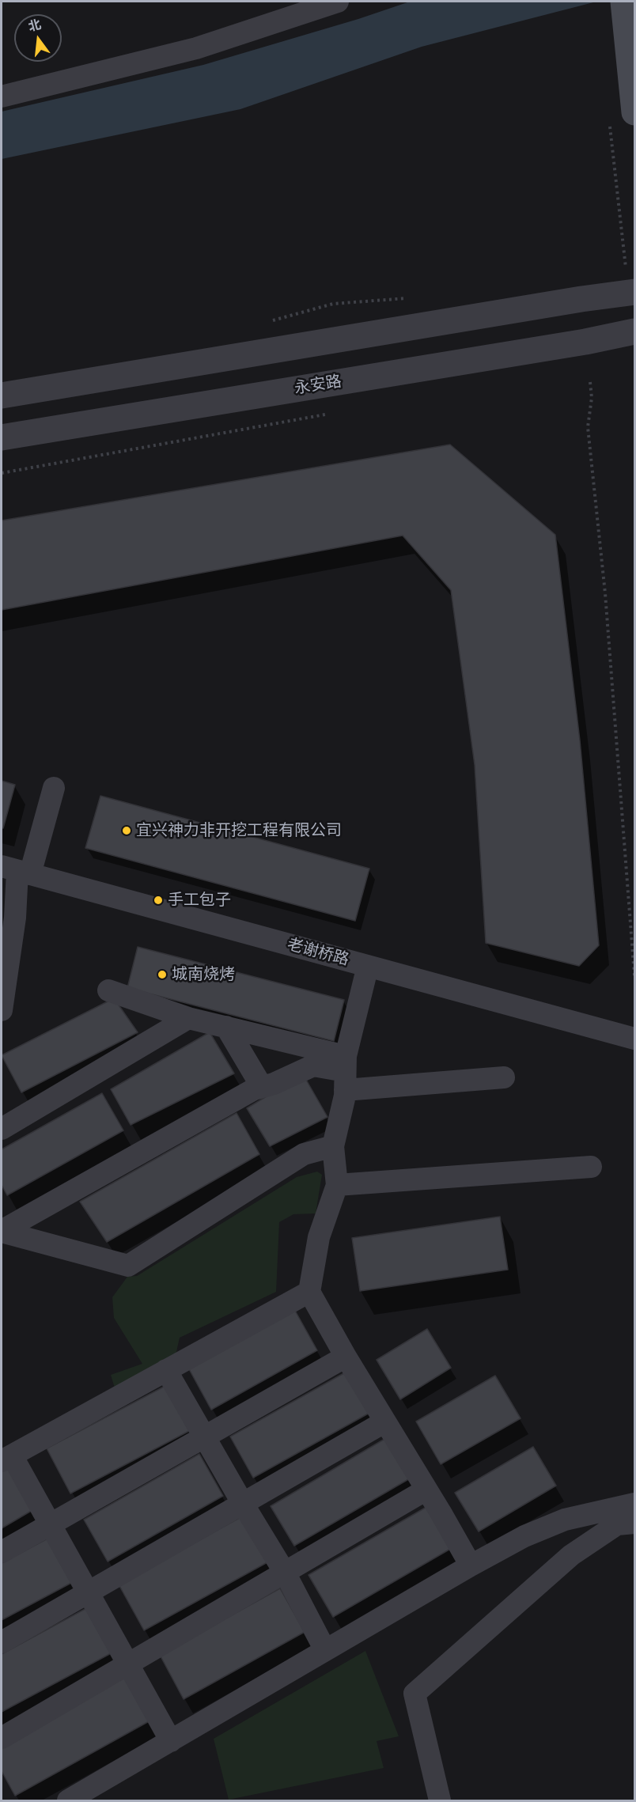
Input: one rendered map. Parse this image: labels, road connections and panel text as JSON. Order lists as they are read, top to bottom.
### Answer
{
  "streets": {
    "street": ["永安路", "老谢桥路"]
  },
  "places": ["宜兴神力非开挖工程有限公司", "手工包子", "城南烧烤"],
  "north": "top"
}
